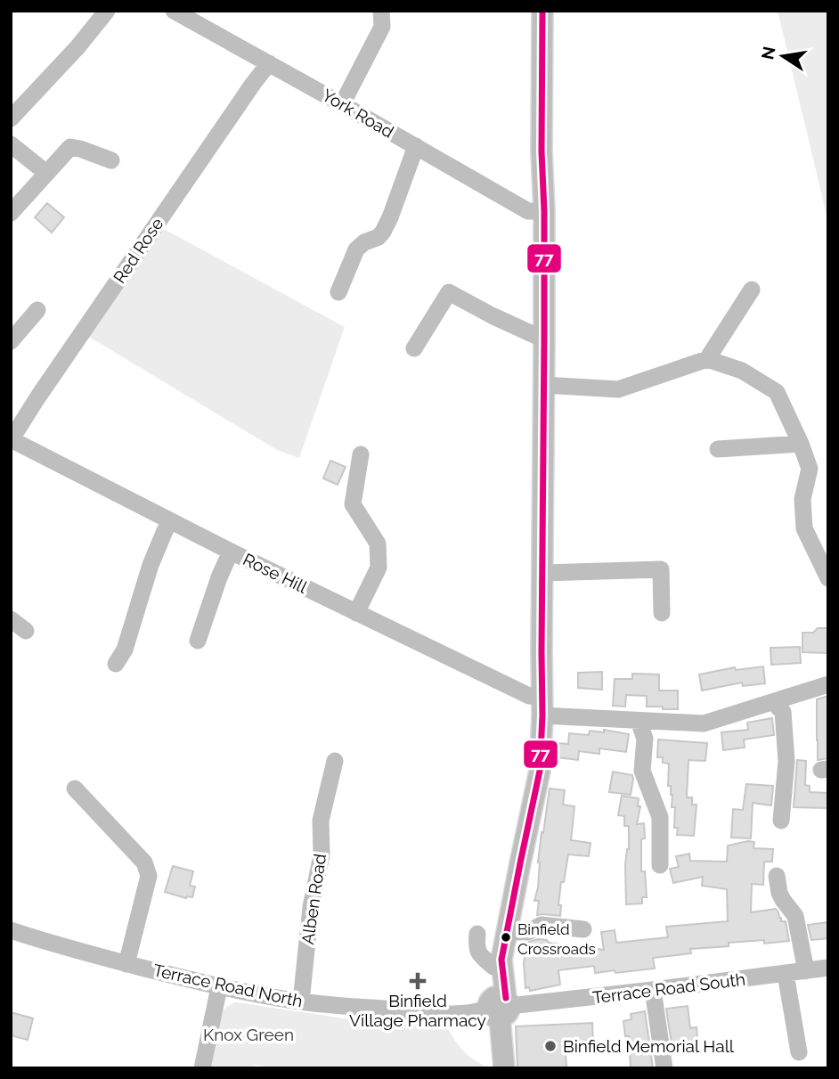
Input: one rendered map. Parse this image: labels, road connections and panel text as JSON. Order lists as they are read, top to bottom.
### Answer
{
  "streets": {
    "street": [
      "York Road",
      "Red Rose",
      "Rose Hill",
      "Alben Road",
      "Terrace Road North",
      "Terrace Road South"
    ]
  },
  "crossings": [
    ["York Road", "Red Rose"],
    ["Red Rose", "Rose Hill"],
    ["Alben Road", "Terrace Road North"],
    ["Terrace Road North", "Terrace Road South"]
  ],
  "parks": ["Knox Green"],
  "places": {
    "other": ["Binfield Crossroads", "Binfield Memorial Hall"],
    "health": ["Binfield Village Pharmacy"]
  },
  "lines": ["transit line 77"],
  "north": "left"
}
